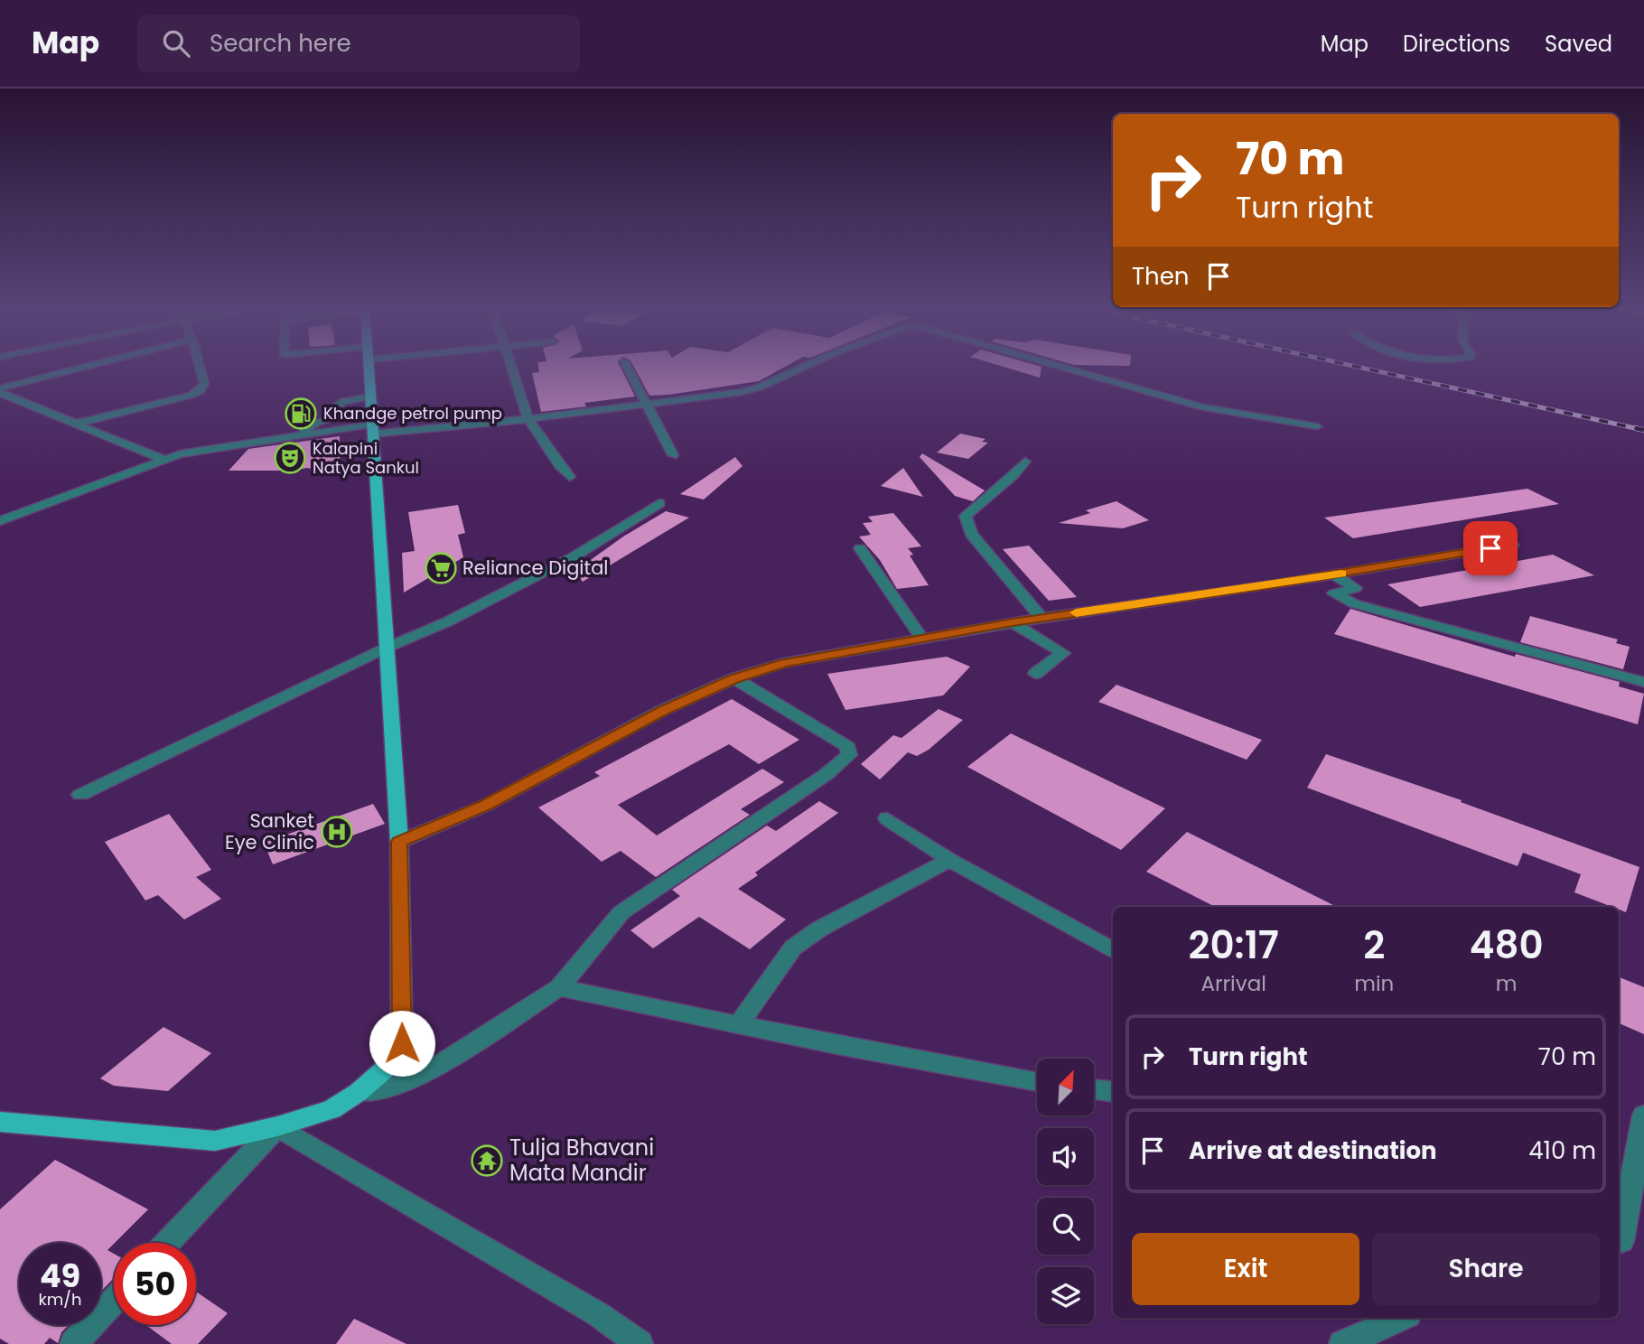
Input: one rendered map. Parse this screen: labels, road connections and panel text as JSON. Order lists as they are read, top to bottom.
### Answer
{
  "places": {
    "fuel station": ["Khandge petrol pump"],
    "theatre": ["Kalapini Natya Sankul"],
    "supermarket": ["Reliance Digital"],
    "hospital": ["Sanket Eye Clinic"],
    "temple": ["Tulja Bhavani Mata Mandir"]
  },
  "north": "top right",
  "page": {
    "header": "Map",
    "search": "Search here",
    "nav": ["Map", "Directions", "Saved"],
    "turn": ["70 m", "Turn right"],
    "then": "Then",
    "eta": [
      "20:17",
      "Arrival",
      "2",
      "min",
      "480",
      "m"
    ],
    "list": [
      {
        "name": "Turn right",
        "value": "70 m"
      },
      {
        "name": "Arrive at destination",
        "value": "410 m"
      }
    ],
    "buttons": ["Exit", "Share"],
    "speed": "49 km/h",
    "limit": "50"
  }
}
